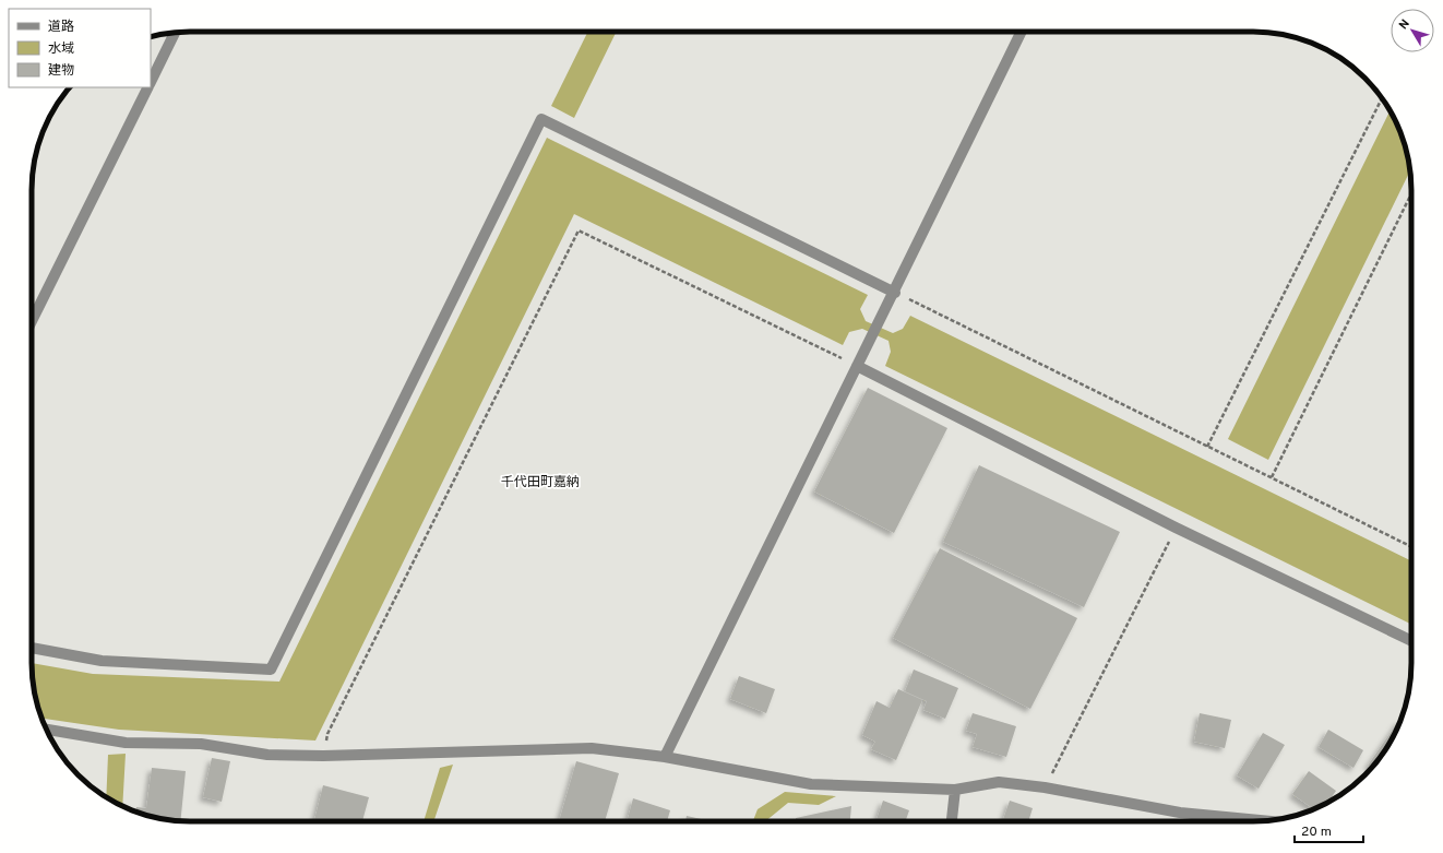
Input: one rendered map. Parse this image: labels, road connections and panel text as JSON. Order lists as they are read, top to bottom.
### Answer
{
  "districts": ["千代田町嘉納"],
  "legend": ["道路", "水域", "建物"],
  "scale_bar": "20 m",
  "north": "top left"
}
